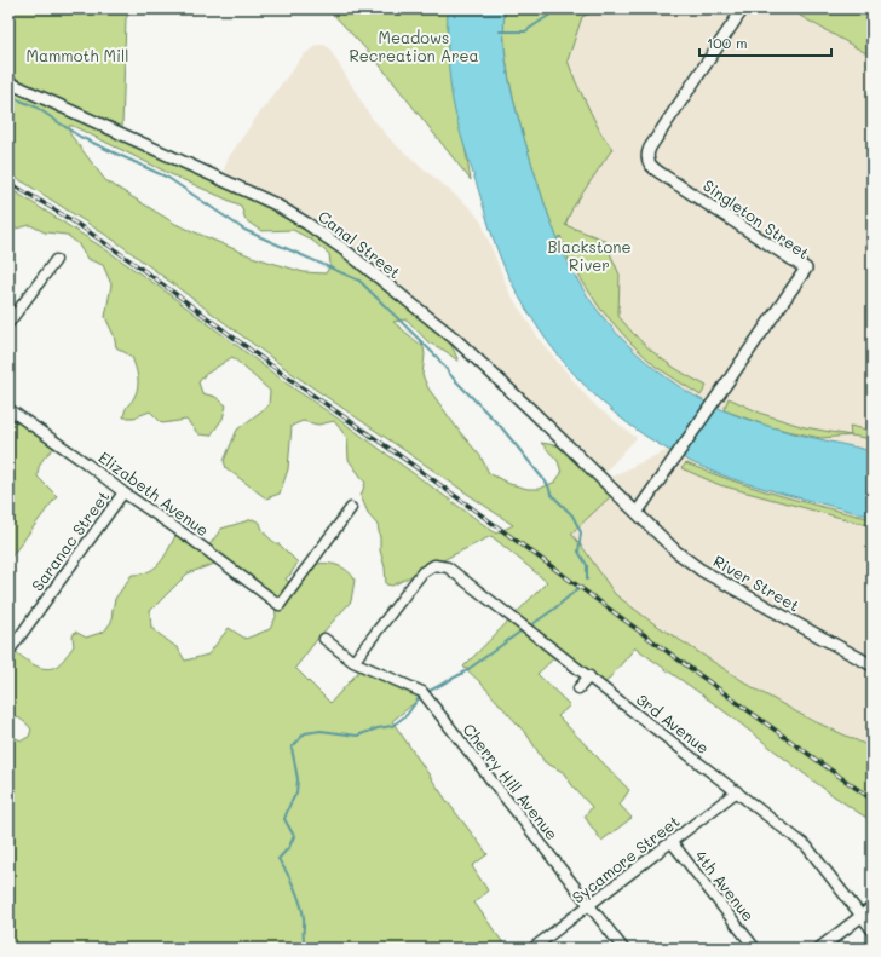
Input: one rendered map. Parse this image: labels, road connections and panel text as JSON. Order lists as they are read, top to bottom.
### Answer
{
  "streets": {
    "street": [
      "Singleton Street",
      "Canal Street",
      "Elizabeth Avenue",
      "Saranac Street",
      "River Street",
      "3rd Avenue",
      "Cherry Hill Avenue",
      "Sycamore Street",
      "4th Avenue"
    ]
  },
  "crossings": [
    ["Singleton Street", "Canal Street"],
    ["Singleton Street", "River Street"],
    ["Canal Street", "River Street"],
    ["Elizabeth Avenue", "Saranac Street"],
    ["3rd Avenue", "Cherry Hill Avenue"],
    ["3rd Avenue", "Sycamore Street"],
    ["Cherry Hill Avenue", "Sycamore Street"],
    ["Sycamore Street", "4th Avenue"]
  ],
  "parks": ["Meadows Recreation Area", "Mammoth Mill", "Blackstone River"],
  "scale_bar": "100 m"
}
